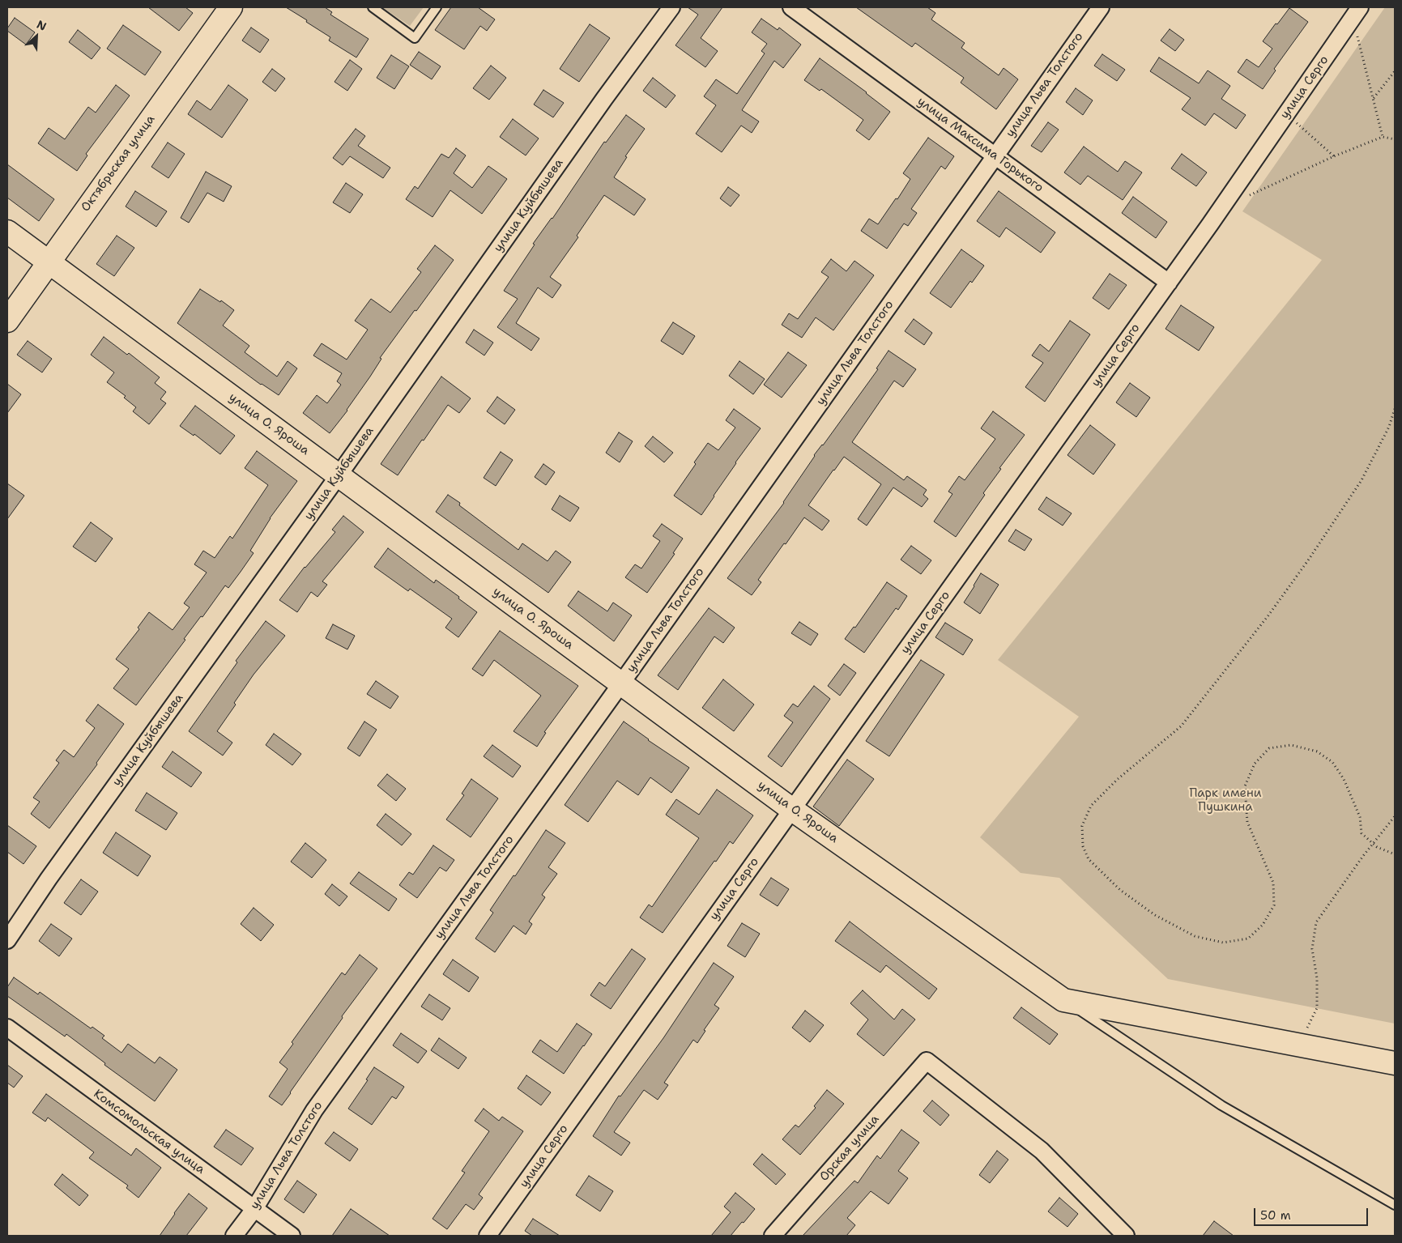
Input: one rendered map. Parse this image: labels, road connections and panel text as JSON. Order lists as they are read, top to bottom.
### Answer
{
  "streets": {
    "main road": ["Октябрьская улица", "улица О. Яроша"],
    "street": [
      "улица Льва Толстого",
      "улица Серго",
      "улица Максима Горького",
      "улица Куйбышева",
      "Комсомольская улица",
      "Орская улица"
    ]
  },
  "crossings": [
    ["улица Льва Толстого", "улица Максима Горького"],
    ["улица Льва Толстого", "улица О. Яроша"],
    ["улица Льва Толстого", "Комсомольская улица"],
    ["улица Серго", "улица Максима Горького"],
    ["улица Серго", "улица О. Яроша"],
    ["Октябрьская улица", "улица О. Яроша"],
    ["улица Куйбышева", "улица О. Яроша"]
  ],
  "parks": ["Парк имени Пушкина"],
  "scale_bar": "50 m",
  "north": "top right"
}
